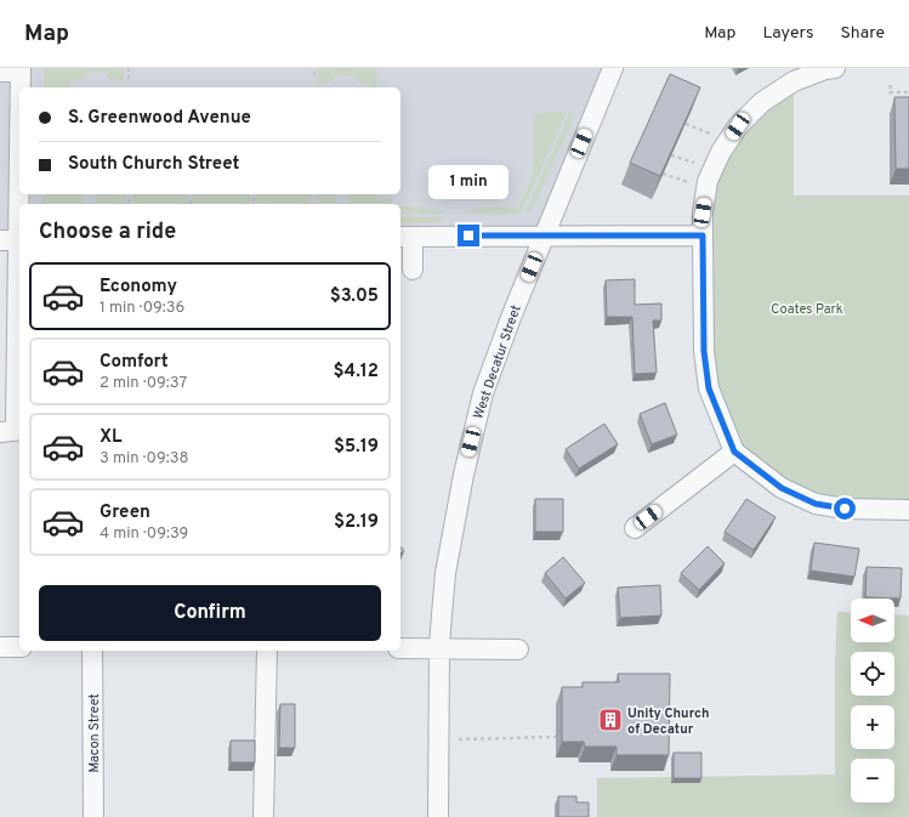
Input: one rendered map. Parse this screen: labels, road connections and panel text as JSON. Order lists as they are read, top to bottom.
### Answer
{
  "streets": {
    "street": ["West Decatur Street", "Macon Street"]
  },
  "parks": ["Coates Park"],
  "places": {
    "building": ["Unity Church of Decatur"]
  },
  "north": "left",
  "page": {
    "header": "Map",
    "nav": ["Map", "Layers", "Share"],
    "banner": ["S. Greenwood Avenue", "South Church Street"],
    "bubble": "1 min",
    "heading": "Choose a ride",
    "list": [
      {
        "name": "Economy",
        "note": "1 min · 09:36",
        "value": "$3.05"
      },
      {
        "name": "Comfort",
        "note": "2 min · 09:37",
        "value": "$4.12"
      },
      {
        "name": "XL",
        "note": "3 min · 09:38",
        "value": "$5.19"
      },
      {
        "name": "Green",
        "note": "4 min · 09:39",
        "value": "$2.19"
      }
    ],
    "buttons": "Confirm",
    "map_buttons": ["+", "−"]
  }
}
